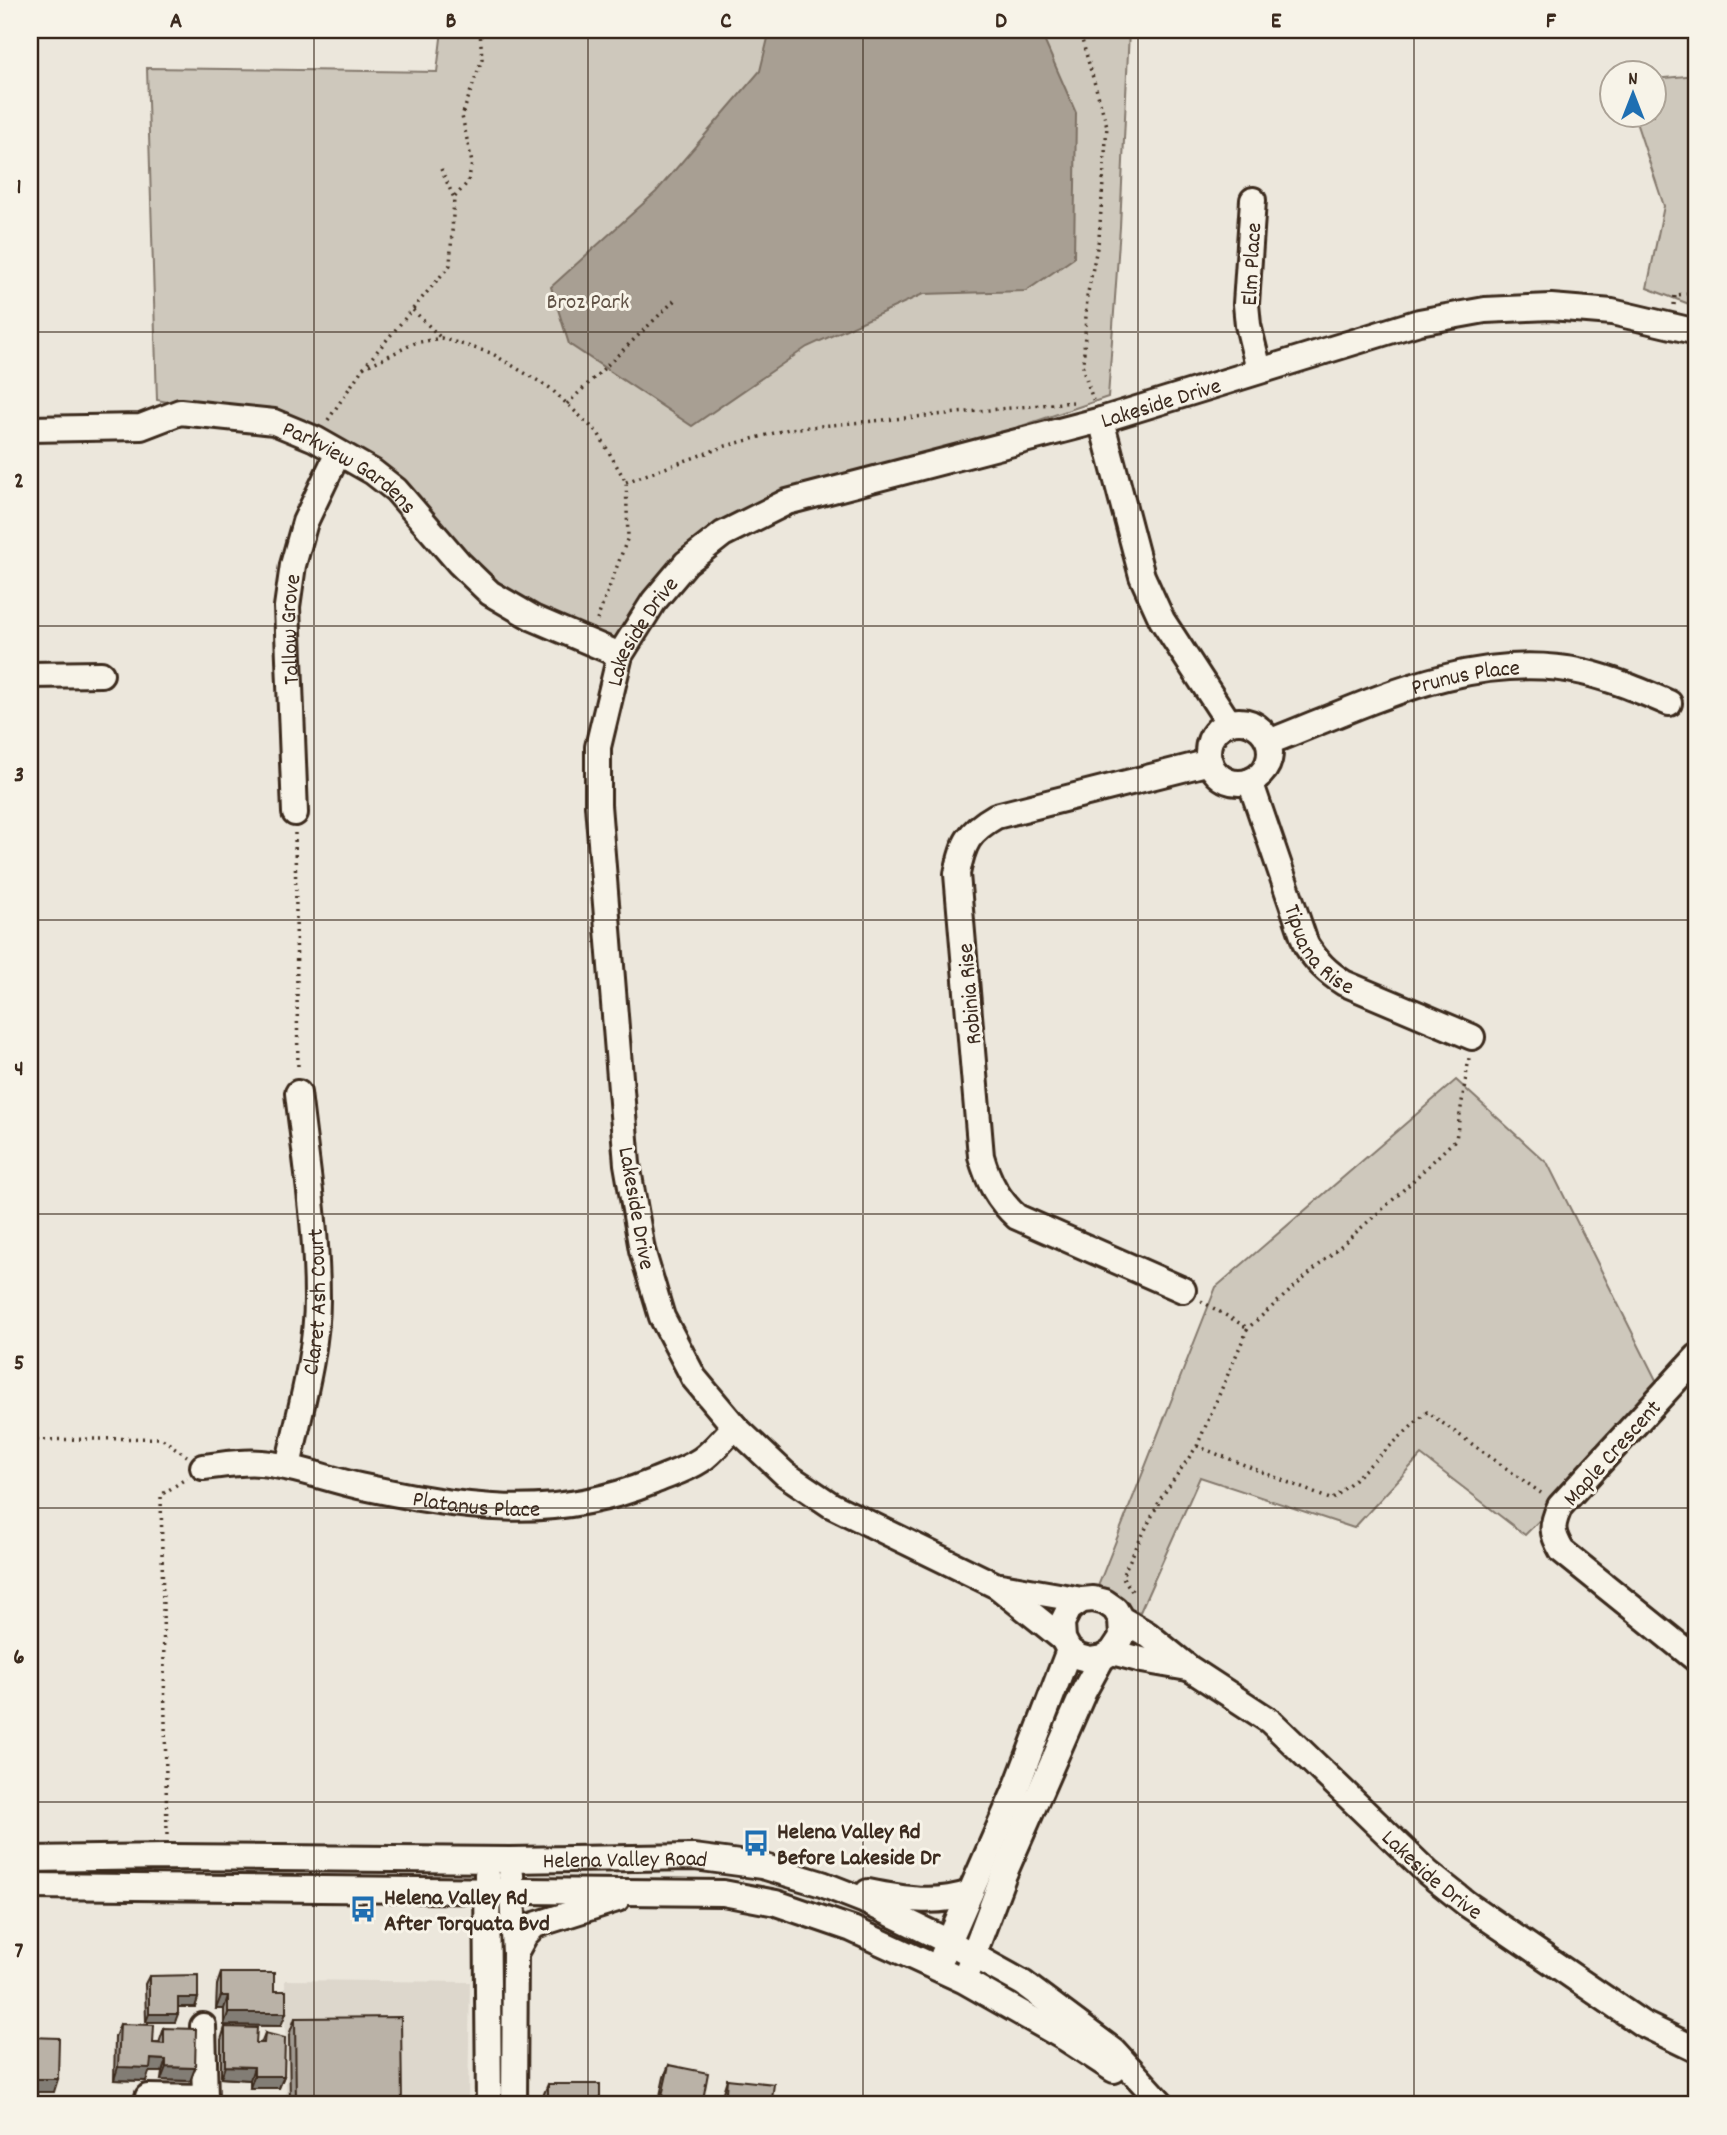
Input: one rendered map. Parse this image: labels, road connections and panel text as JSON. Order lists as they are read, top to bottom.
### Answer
{
  "streets": {
    "street": [
      "Elm Place",
      "Lakeside Drive",
      "Parkview Gardens",
      "Tallow Grove",
      "Prunus Place",
      "Tipuana Rise",
      "Robinia Rise",
      "Claret Ash Court",
      "Maple Crescent",
      "Platanus Place",
      "Helena Valley Road"
    ]
  },
  "crossings": [
    ["Elm Place", "Lakeside Drive"],
    ["Lakeside Drive", "Parkview Gardens"],
    ["Lakeside Drive", "Platanus Place"],
    ["Parkview Gardens", "Tallow Grove"],
    ["Prunus Place", "Tipuana Rise"],
    ["Prunus Place", "Robinia Rise"],
    ["Tipuana Rise", "Robinia Rise"],
    ["Claret Ash Court", "Platanus Place"]
  ],
  "parks": ["Broz Park"],
  "places": {
    "bus stop": ["Helena Valley Rd Before Lakeside Dr", "Helena Valley Rd After Torquata Bvd"]
  },
  "north": "top",
  "grid": {
    "columns": [
      "A",
      "B",
      "C",
      "D",
      "E",
      "F"
    ],
    "rows": [
      "1",
      "2",
      "3",
      "4",
      "5",
      "6",
      "7"
    ]
  }
}
